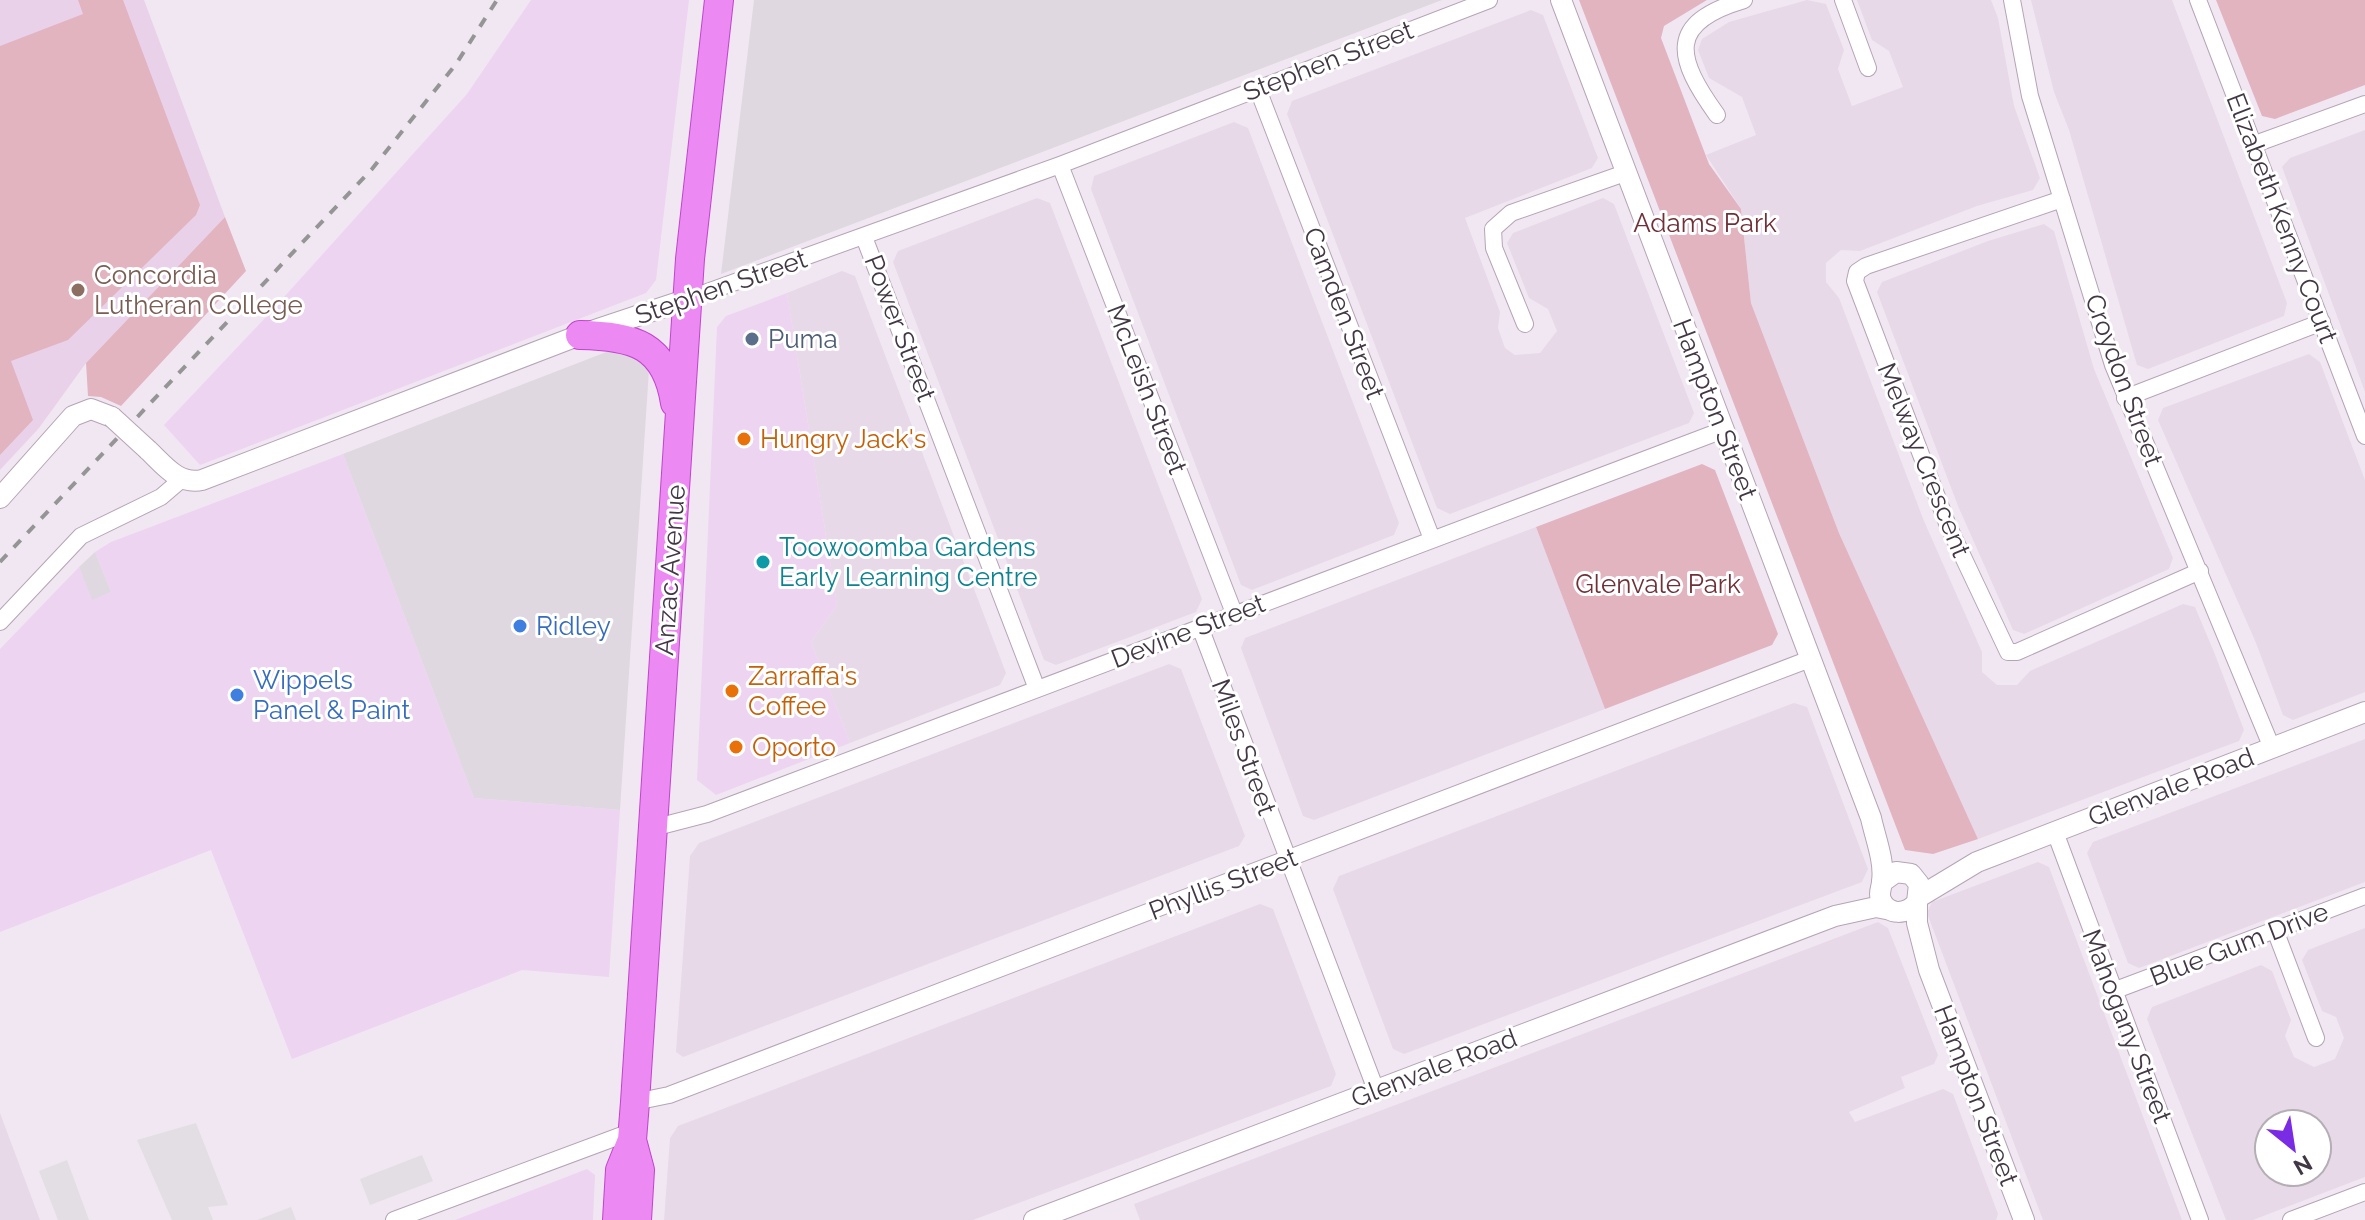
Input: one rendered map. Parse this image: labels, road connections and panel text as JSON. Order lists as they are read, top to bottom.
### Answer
{
  "streets": {
    "highway": ["Anzac Avenue"],
    "street": [
      "Stephen Street",
      "Elizabeth Kenny Court",
      "Camden Street",
      "Power Street",
      "Croydon Street",
      "McLeish Street",
      "Hampton Street",
      "Melway Crescent",
      "Devine Street",
      "Miles Street",
      "Glenvale Road",
      "Phyllis Street",
      "Blue Gum Drive",
      "Mahogany Street"
    ]
  },
  "crossings": [
    ["Stephen Street", "Camden Street"],
    ["Stephen Street", "Power Street"],
    ["Stephen Street", "McLeish Street"],
    ["Stephen Street", "Anzac Avenue"],
    ["Camden Street", "Devine Street"],
    ["Power Street", "Devine Street"],
    ["Croydon Street", "Melway Crescent"],
    ["Croydon Street", "Glenvale Road"],
    ["McLeish Street", "Devine Street"],
    ["Hampton Street", "Devine Street"],
    ["Hampton Street", "Glenvale Road"],
    ["Hampton Street", "Phyllis Street"],
    ["Anzac Avenue", "Devine Street"],
    ["Anzac Avenue", "Phyllis Street"],
    ["Devine Street", "Miles Street"],
    ["Miles Street", "Glenvale Road"],
    ["Miles Street", "Phyllis Street"],
    ["Glenvale Road", "Mahogany Street"],
    ["Blue Gum Drive", "Mahogany Street"]
  ],
  "parks": ["Adams Park", "Glenvale Park"],
  "places": [
    "Concordia Lutheran College",
    "Puma",
    "Hungry Jack's",
    "Toowoomba Gardens Early Learning Centre",
    "Ridley",
    "Zarraffa's Coffee",
    "Wippels Panel & Paint",
    "Oporto"
  ],
  "north": "bottom right"
}
